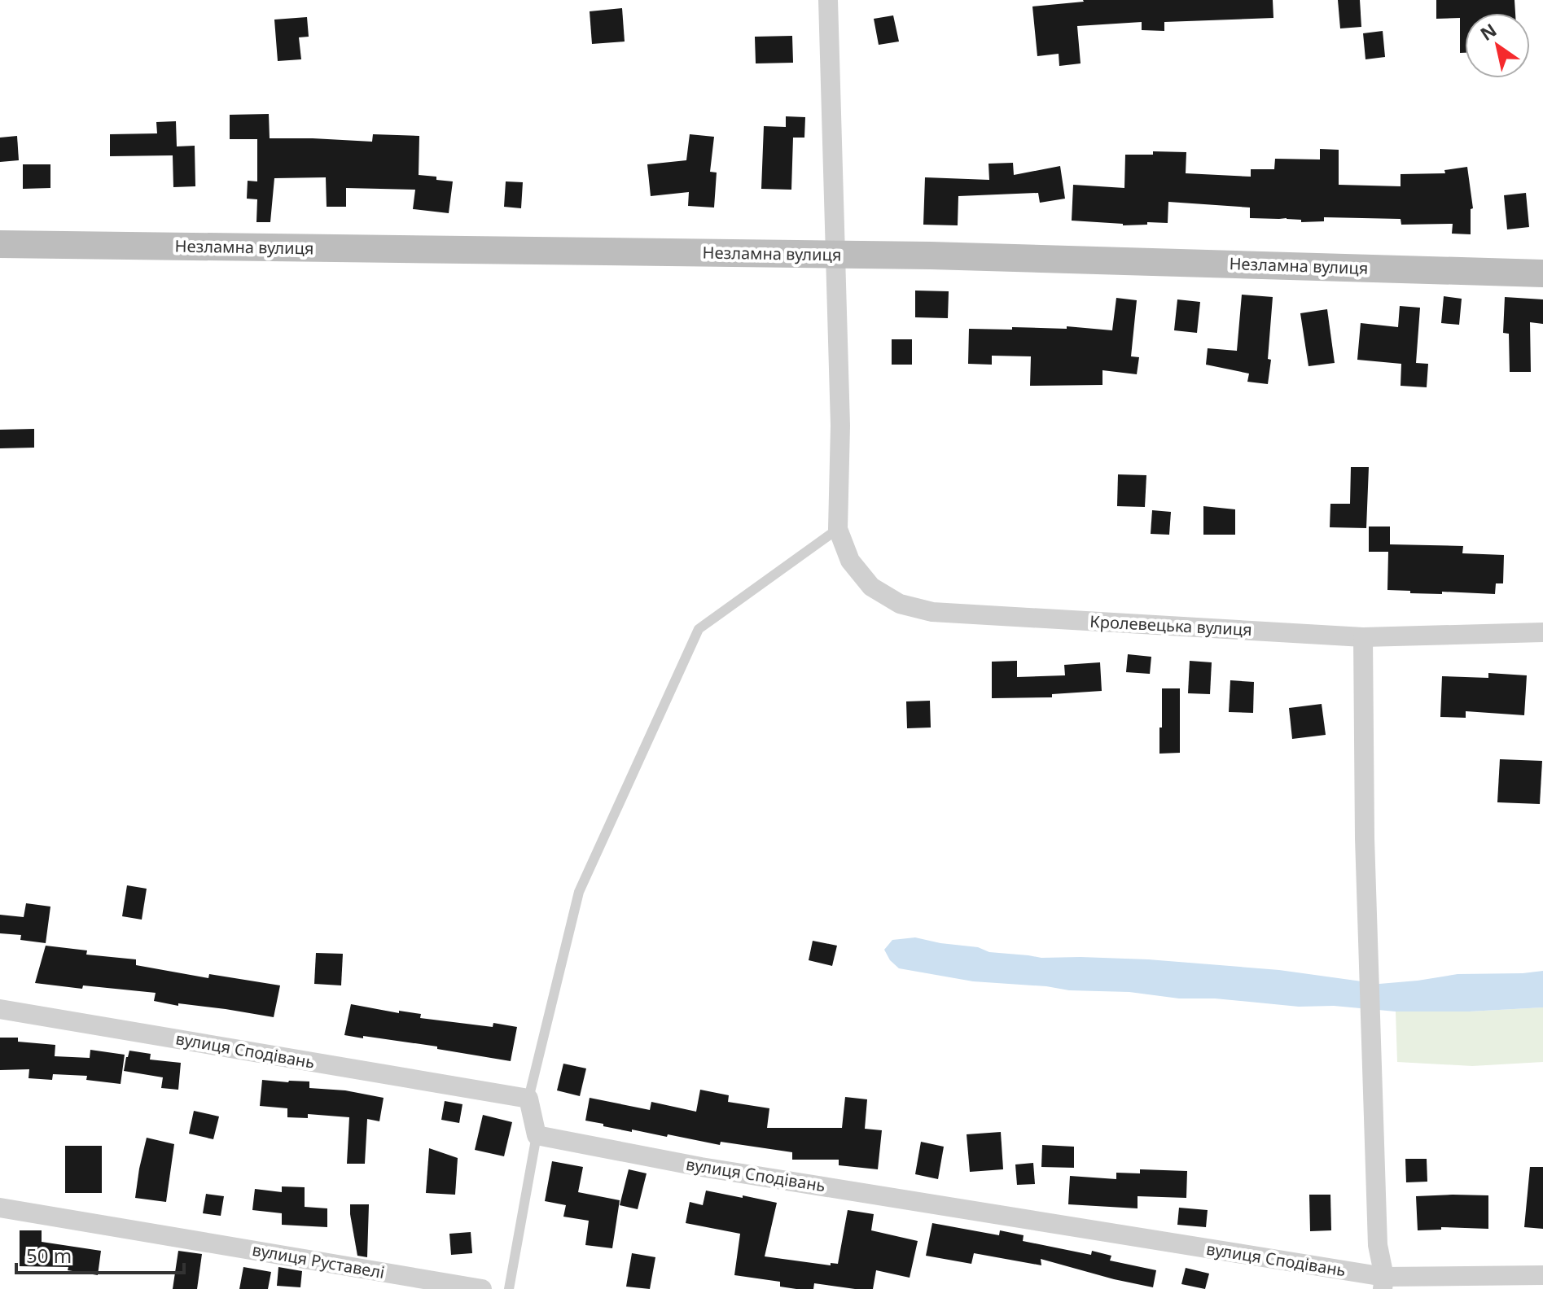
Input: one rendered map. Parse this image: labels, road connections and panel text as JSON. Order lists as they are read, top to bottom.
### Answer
{
  "streets": {
    "street": [
      "Незламна вулиця",
      "Кролевецька вулиця",
      "вулиця Сподівань",
      "вулиця Руставелі"
    ]
  },
  "scale_bar": "50 m",
  "north": "top left"
}
